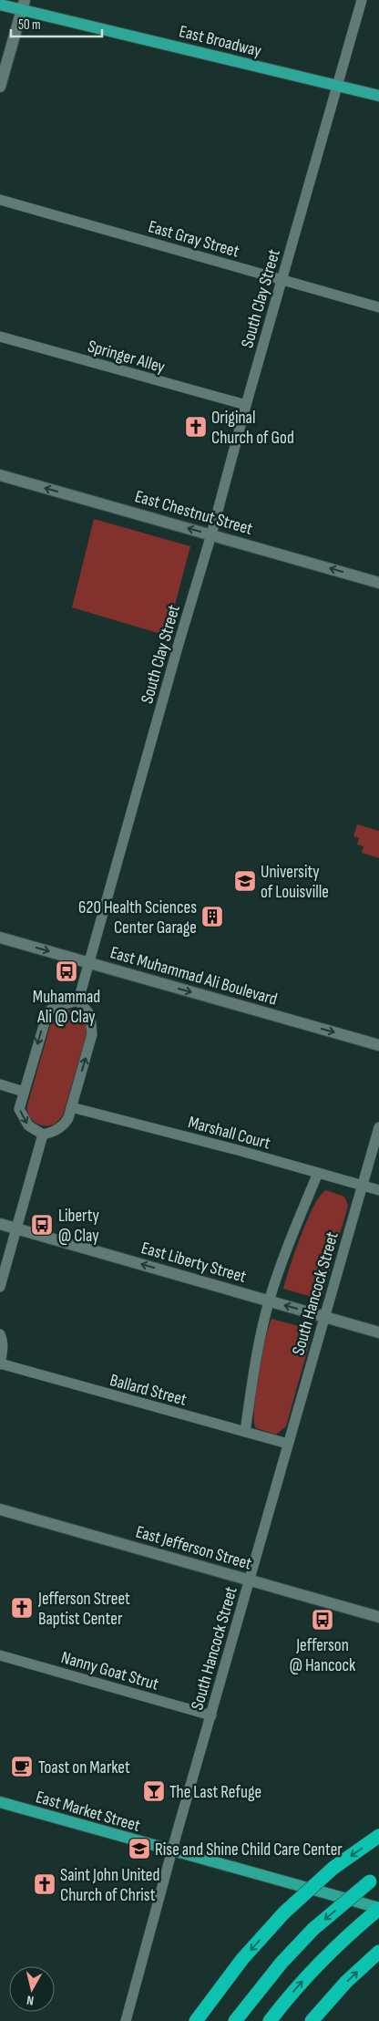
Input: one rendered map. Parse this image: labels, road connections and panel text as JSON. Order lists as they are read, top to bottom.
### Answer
{
  "streets": {
    "main road": ["East Broadway", "East Market Street"],
    "street": [
      "East Gray Street",
      "South Clay Street",
      "Springer Alley",
      "East Chestnut Street",
      "East Muhammad Ali Boulevard",
      "Marshall Court",
      "East Liberty Street",
      "South Hancock Street",
      "Ballard Street",
      "East Jefferson Street",
      "Nanny Goat Strut"
    ]
  },
  "crossings": [
    ["East Broadway", "South Clay Street"],
    ["East Gray Street", "South Clay Street"],
    ["South Clay Street", "Springer Alley"],
    ["South Clay Street", "East Chestnut Street"],
    ["South Clay Street", "East Muhammad Ali Boulevard"],
    ["Marshall Court", "South Hancock Street"],
    ["East Liberty Street", "South Hancock Street"],
    ["South Hancock Street", "Ballard Street"],
    ["South Hancock Street", "East Jefferson Street"],
    ["South Hancock Street", "Nanny Goat Strut"],
    ["South Hancock Street", "East Market Street"]
  ],
  "one_way": ["East Chestnut Street", "East Muhammad Ali Boulevard", "East Liberty Street"],
  "places": {
    "church": ["Original Church of God", "Jefferson Street Baptist Center", "Saint John United Church of Christ"],
    "school or university": ["University of Louisville", "Rise and Shine Child Care Center"],
    "building": ["620 Health Sciences Center Garage"],
    "bus stop": ["Muhammad Ali @ Clay", "Liberty @ Clay", "Jefferson @ Hancock"],
    "cafe": ["Toast on Market"],
    "bar": ["The Last Refuge"]
  },
  "scale_bar": "50 m",
  "north": "bottom"
}
